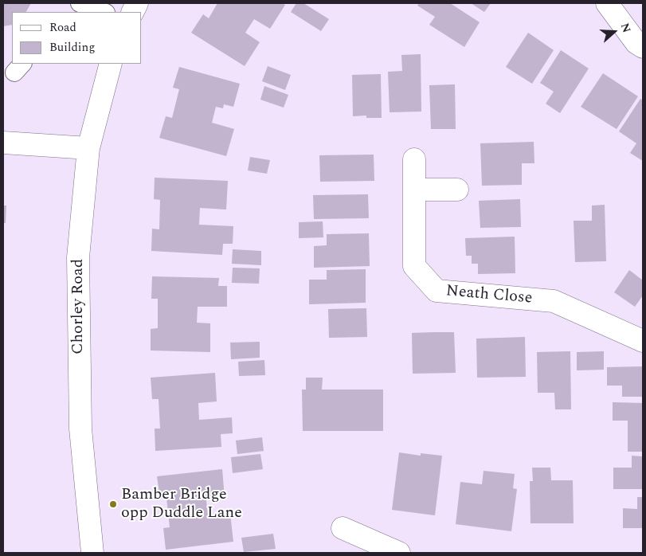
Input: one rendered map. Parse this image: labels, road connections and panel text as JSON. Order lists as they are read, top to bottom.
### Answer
{
  "streets": {
    "street": ["Neath Close", "Chorley Road"]
  },
  "places": ["Bamber Bridge opp Duddle Lane"],
  "legend": ["Road", "Building"],
  "north": "right"
}
